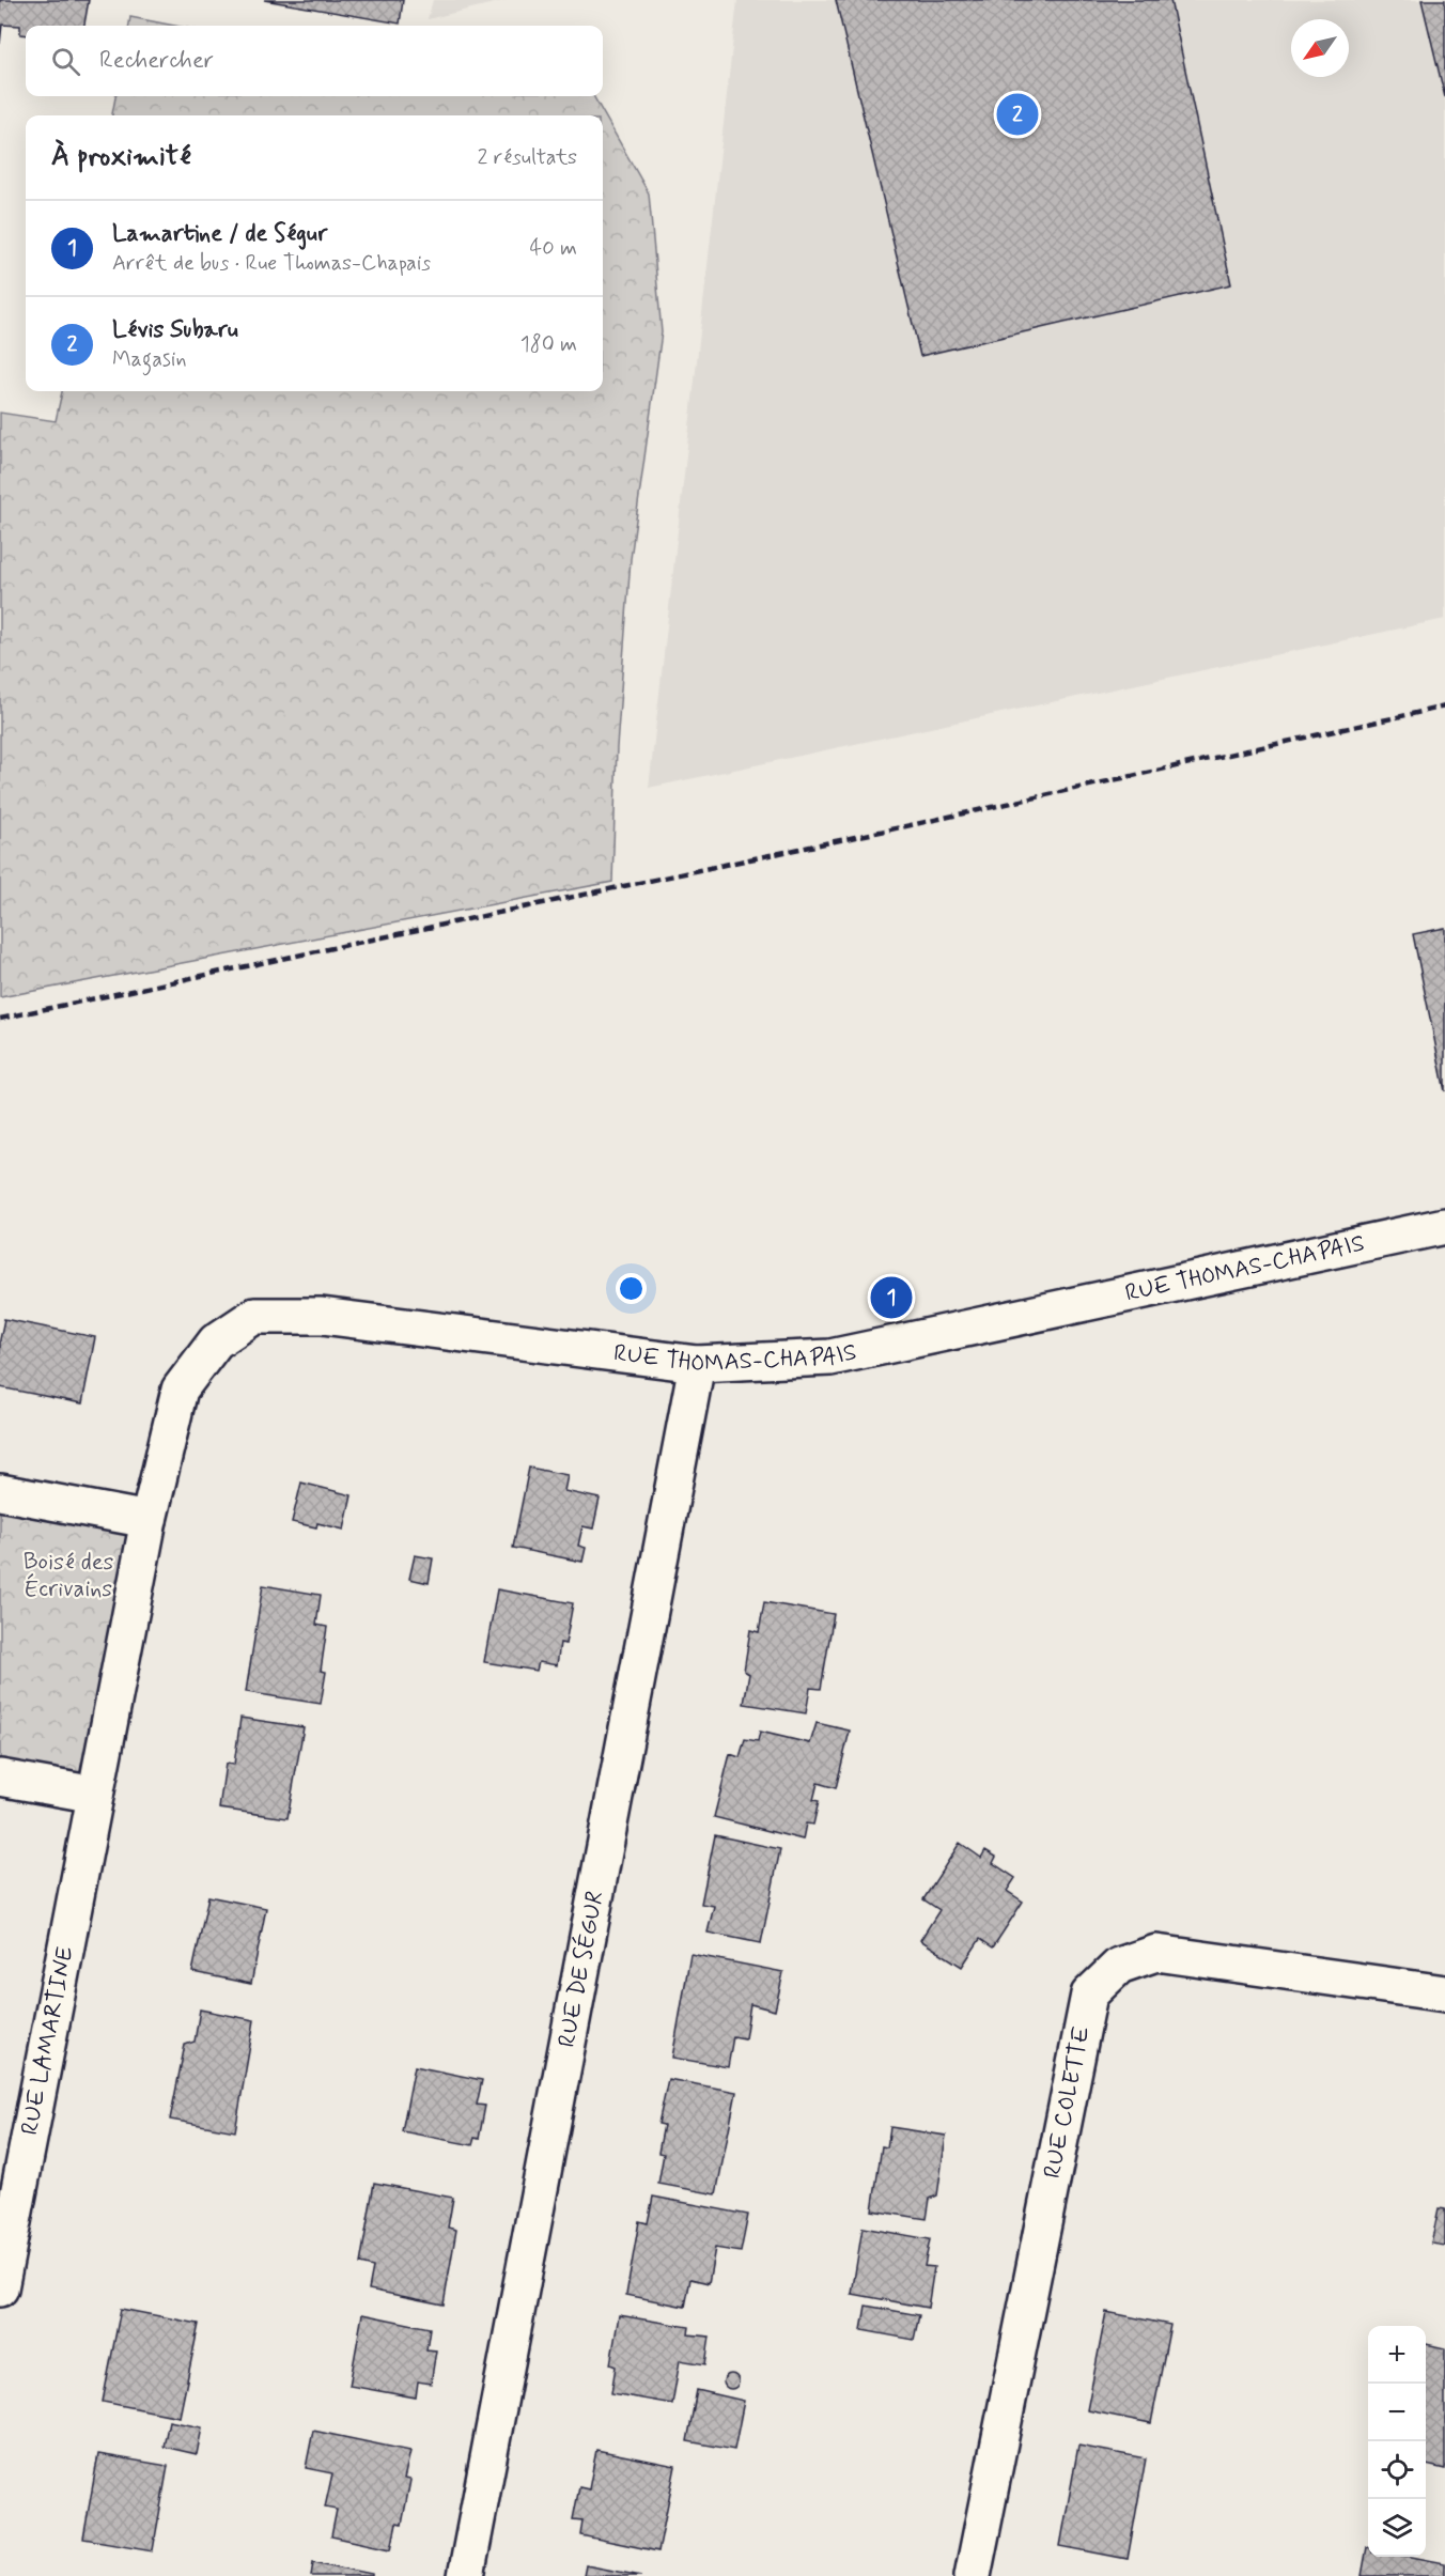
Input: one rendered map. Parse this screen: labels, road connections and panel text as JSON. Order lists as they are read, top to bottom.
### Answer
{
  "streets": {
    "street": [
      "RUE THOMAS-CHAPAIS",
      "RUE DE SÉGUR",
      "RUE LAMARTINE",
      "RUE COLETTE"
    ]
  },
  "crossings": [
    ["RUE THOMAS-CHAPAIS", "RUE DE SÉGUR"],
    ["RUE THOMAS-CHAPAIS", "RUE LAMARTINE"]
  ],
  "parks": ["Boisé des Écrivains"],
  "north": "bottom left",
  "page": {
    "search": "Rechercher",
    "pins": ["2", "1"],
    "heading": ["À proximité", "2 résultats"],
    "list": [
      {
        "mark": "1",
        "name": "Lamartine / de Ségur",
        "note": "Arrêt de bus · Rue Thomas-Chapais",
        "value": "40 m"
      },
      {
        "mark": "2",
        "name": "Lévis Subaru",
        "note": "Magasin",
        "value": "180 m"
      }
    ],
    "map_buttons": ["+", "−"]
  }
}
